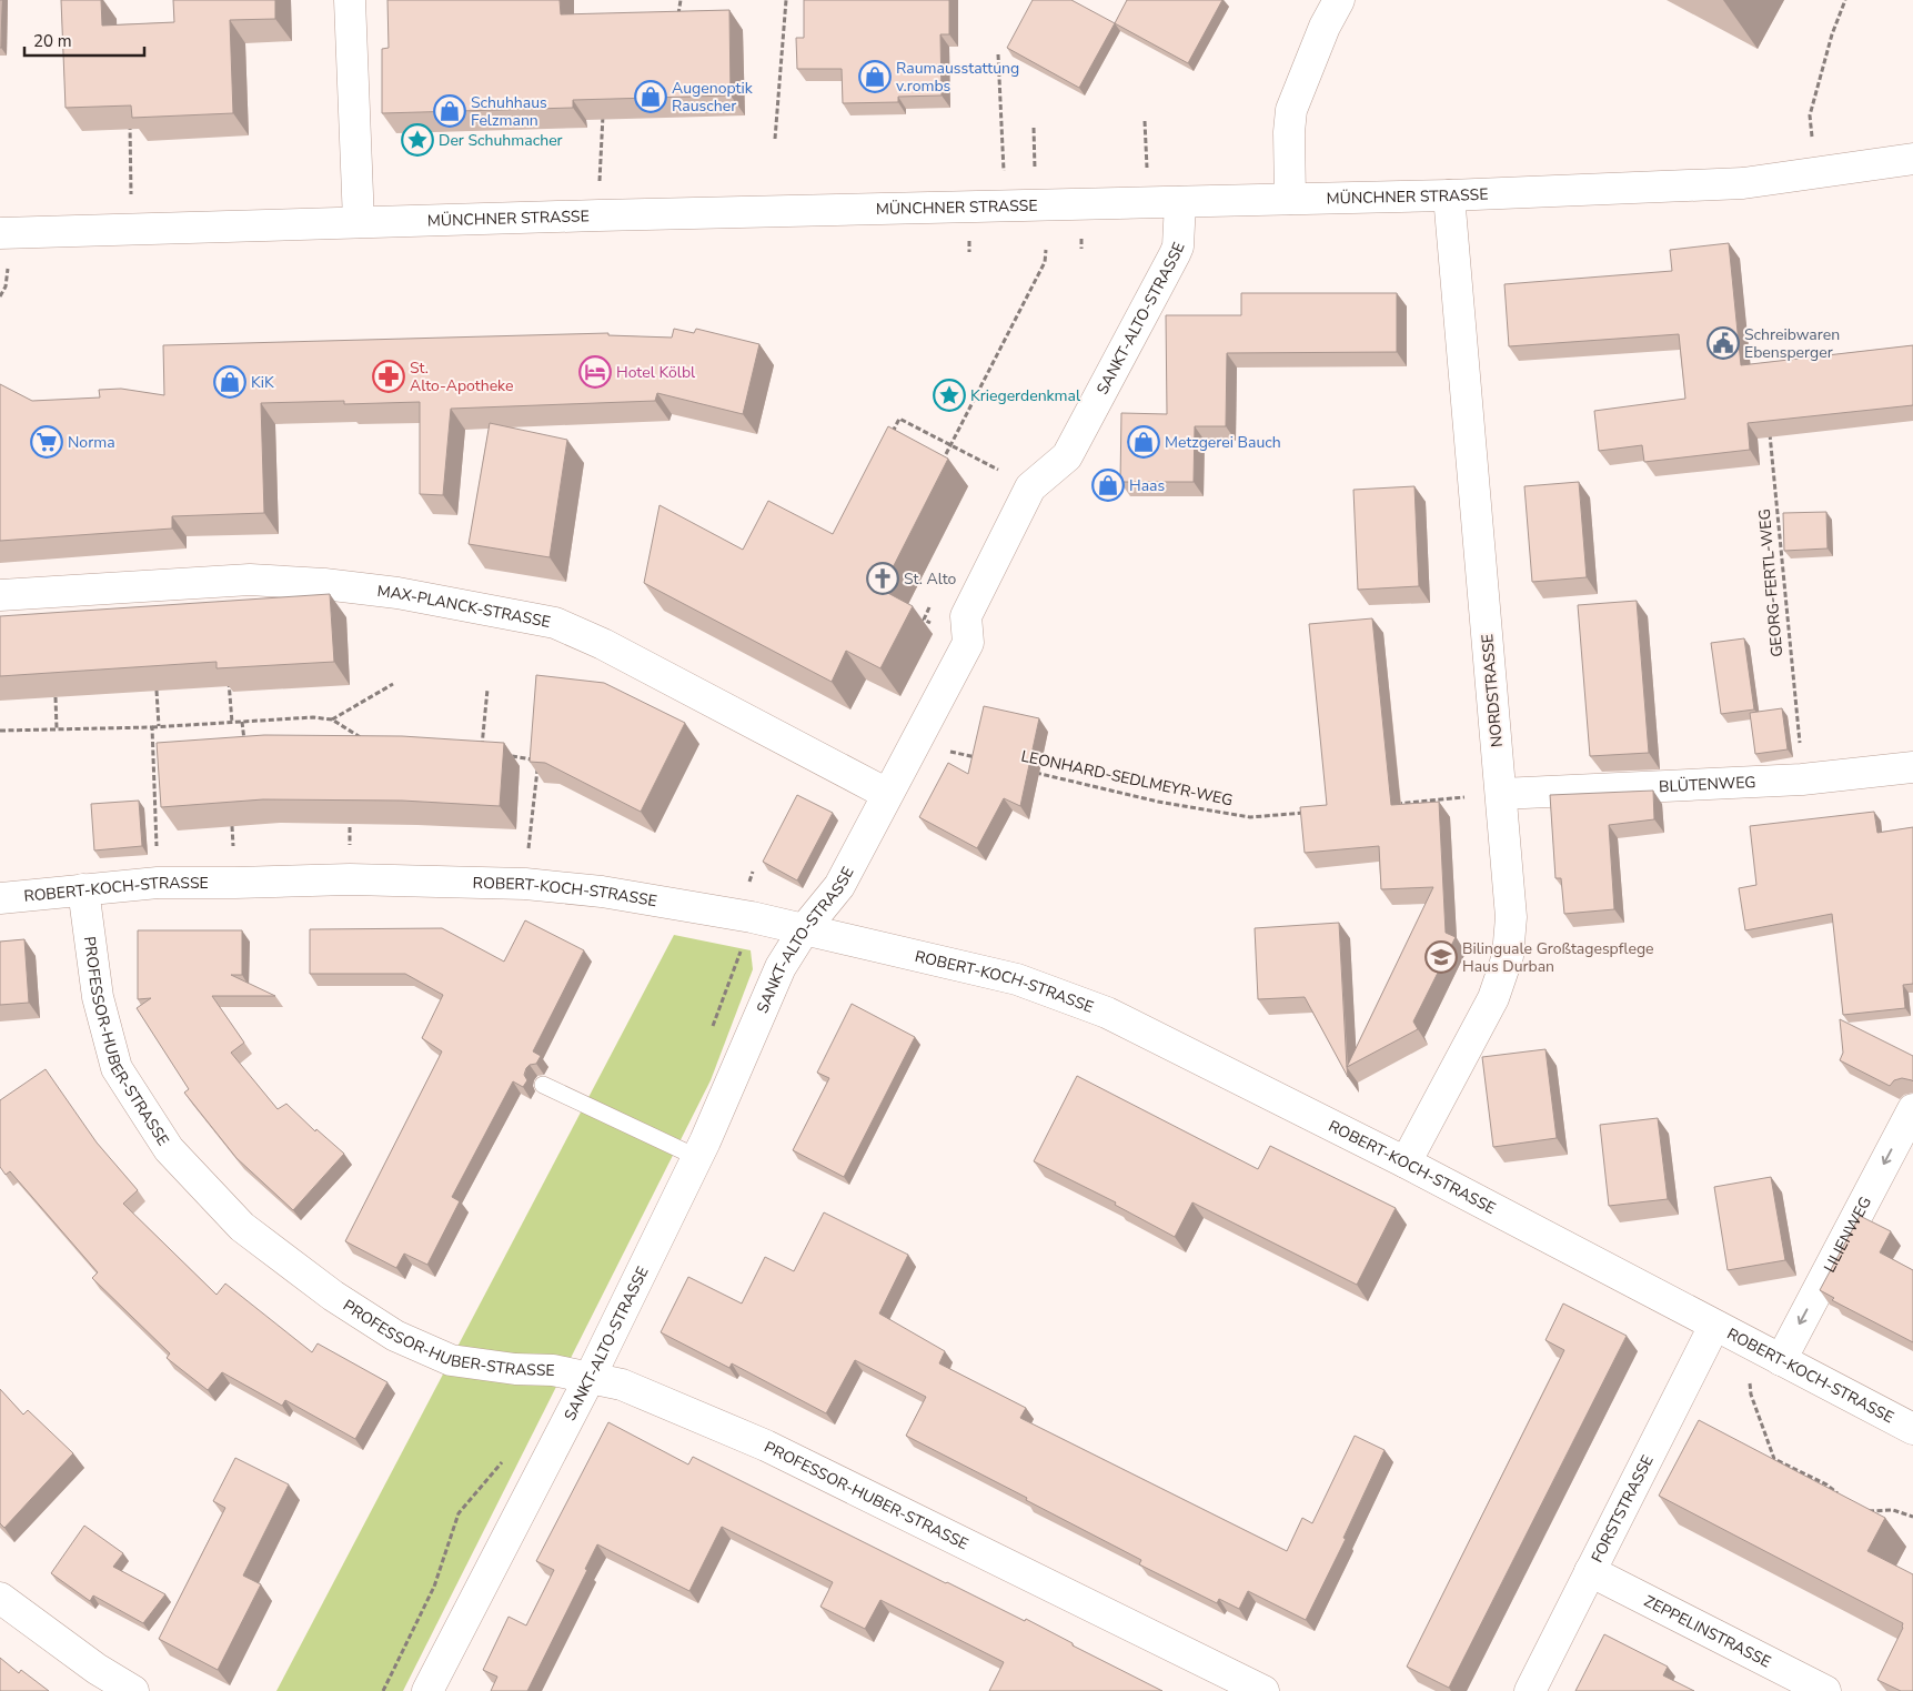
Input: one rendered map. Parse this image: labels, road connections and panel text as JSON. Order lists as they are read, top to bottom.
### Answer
{
  "streets": {
    "street": [
      "MÜNCHNER STRASSE",
      "SANKT-ALTO-STRASSE",
      "MAX-PLANCK-STRASSE",
      "NORDSTRASSE",
      "BLÜTENWEG",
      "ROBERT-KOCH-STRASSE",
      "PROFESSOR-HUBER-STRASSE",
      "LILIENWEG",
      "FORSTSTRASSE",
      "ZEPPELINSTRASSE"
    ],
    "path": ["GEORG-FERTL-WEG", "LEONHARD-SEDLMEYR-WEG"]
  },
  "crossings": [
    ["MÜNCHNER STRASSE", "SANKT-ALTO-STRASSE"],
    ["MÜNCHNER STRASSE", "NORDSTRASSE"],
    ["SANKT-ALTO-STRASSE", "MAX-PLANCK-STRASSE"],
    ["SANKT-ALTO-STRASSE", "ROBERT-KOCH-STRASSE"],
    ["SANKT-ALTO-STRASSE", "PROFESSOR-HUBER-STRASSE"],
    ["GEORG-FERTL-WEG", "BLÜTENWEG"],
    ["NORDSTRASSE", "BLÜTENWEG"],
    ["NORDSTRASSE", "ROBERT-KOCH-STRASSE"],
    ["ROBERT-KOCH-STRASSE", "PROFESSOR-HUBER-STRASSE"],
    ["ROBERT-KOCH-STRASSE", "LILIENWEG"],
    ["ROBERT-KOCH-STRASSE", "FORSTSTRASSE"],
    ["FORSTSTRASSE", "ZEPPELINSTRASSE"]
  ],
  "one_way": ["LILIENWEG"],
  "places": {
    "shop": [
      "Raumausstattung v.rombs",
      "Augenoptik Rauscher",
      "Schuhhaus Felzmann",
      "KiK",
      "Metzgerei Bauch",
      "Haas"
    ],
    "place": ["Der Schuhmacher", "Kriegerdenkmal"],
    "public building": ["Schreibwaren Ebensperger"],
    "hotel": ["Hotel Kölbl"],
    "pharmacy": ["St. Alto-Apotheke"],
    "supermarket": ["Norma"],
    "church": ["St. Alto"],
    "school or university": ["Bilinguale Großtagespflege Haus Durban"]
  },
  "scale_bar": "20 m"
}
